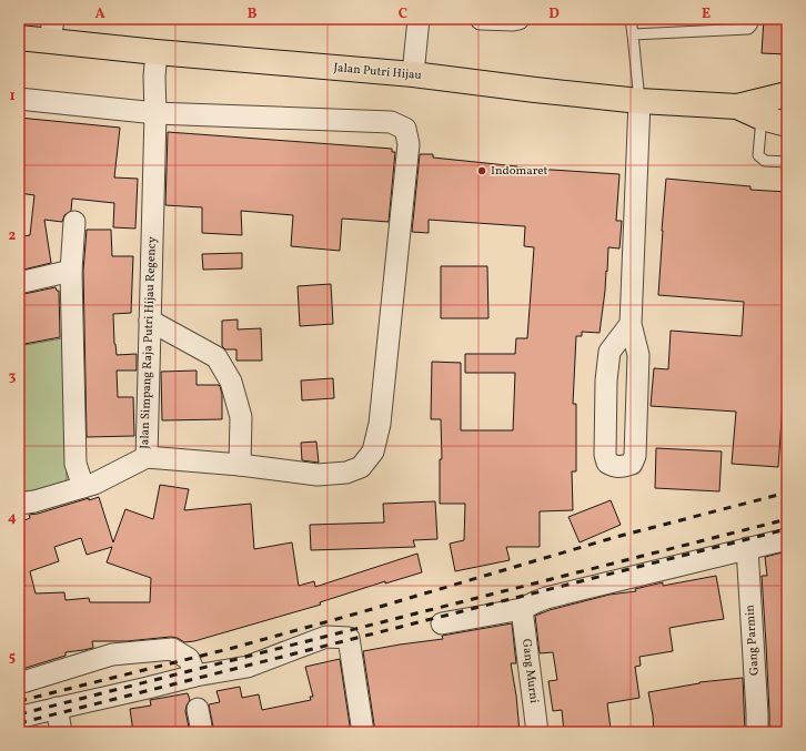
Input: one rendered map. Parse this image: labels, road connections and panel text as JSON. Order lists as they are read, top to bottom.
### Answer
{
  "streets": {
    "main road": ["Jalan Putri Hijau"],
    "street": ["Jalan Simpang Raja Putri Hijau Regency", "Gang Parmin", "Gang Murni"]
  },
  "crossings": [
    ["Jalan Putri Hijau", "Jalan Simpang Raja Putri Hijau Regency"]
  ],
  "places": ["Indomaret"],
  "grid": {
    "columns": [
      "A",
      "B",
      "C",
      "D",
      "E"
    ],
    "rows": [
      "1",
      "2",
      "3",
      "4",
      "5"
    ]
  }
}
